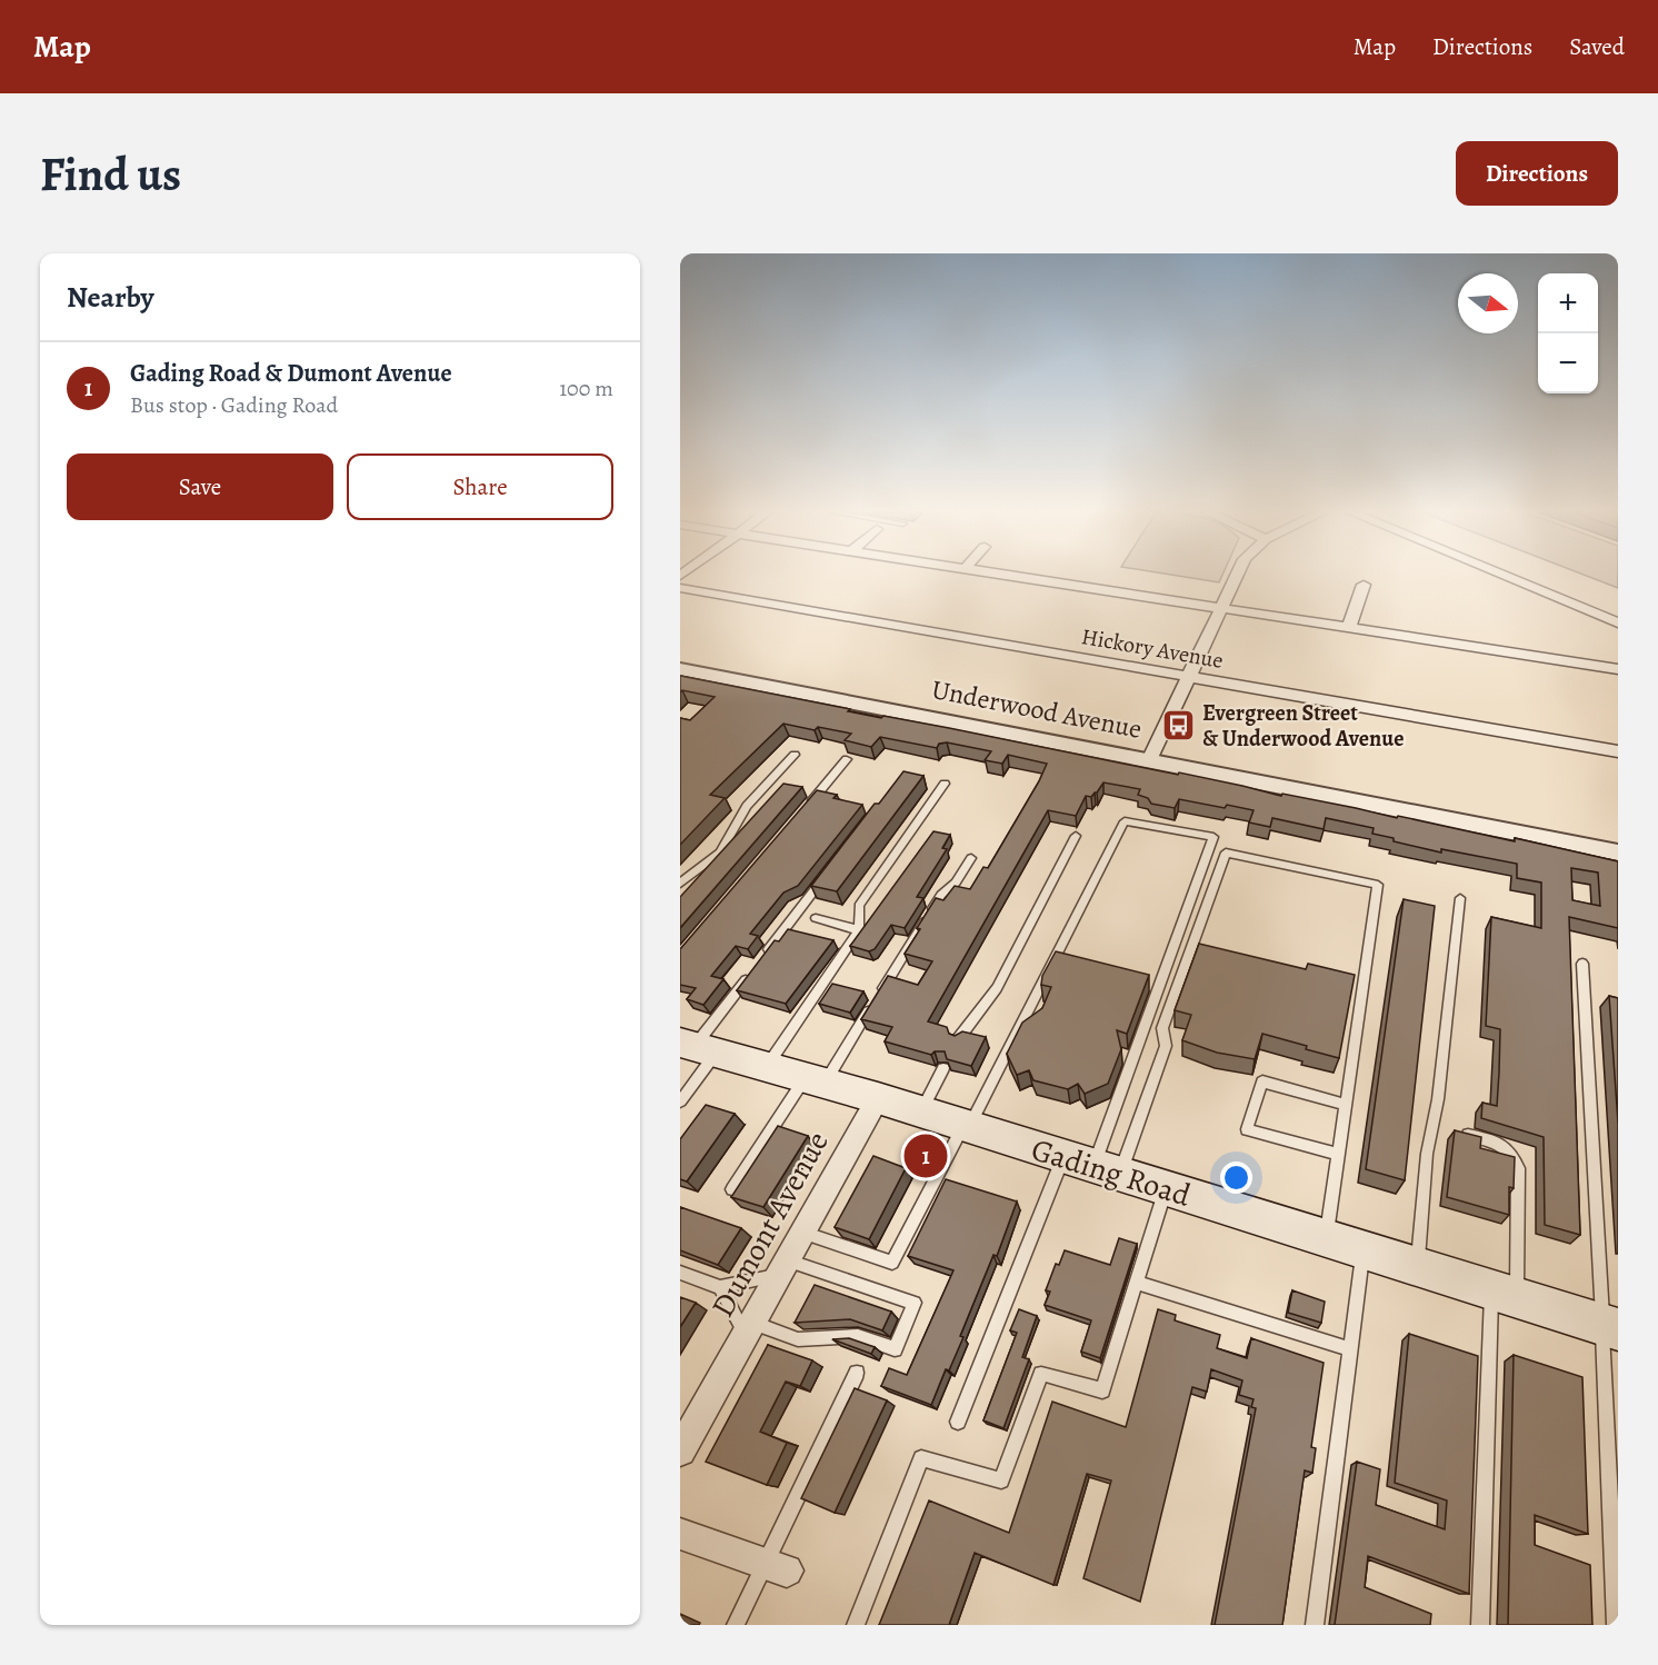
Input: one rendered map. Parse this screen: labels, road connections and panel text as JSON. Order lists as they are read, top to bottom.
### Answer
{
  "streets": {
    "main road": ["Gading Road"],
    "street": ["Hickory Avenue", "Underwood Avenue", "Dumont Avenue"]
  },
  "crossings": [
    ["Gading Road", "Dumont Avenue"]
  ],
  "places": {
    "bus stop": ["Evergreen Street & Underwood Avenue"]
  },
  "north": "right",
  "page": {
    "header": "Map",
    "nav": ["Map", "Directions", "Saved"],
    "buttons": [
      "Directions",
      ["Save", "Share"]
    ],
    "title": "Find us",
    "heading": "Nearby",
    "map_buttons": ["+", "−"],
    "list": [
      {
        "mark": "1",
        "name": "Gading Road & Dumont Avenue",
        "note": "Bus stop · Gading Road",
        "value": "100 m"
      }
    ],
    "pins": "1"
  }
}
